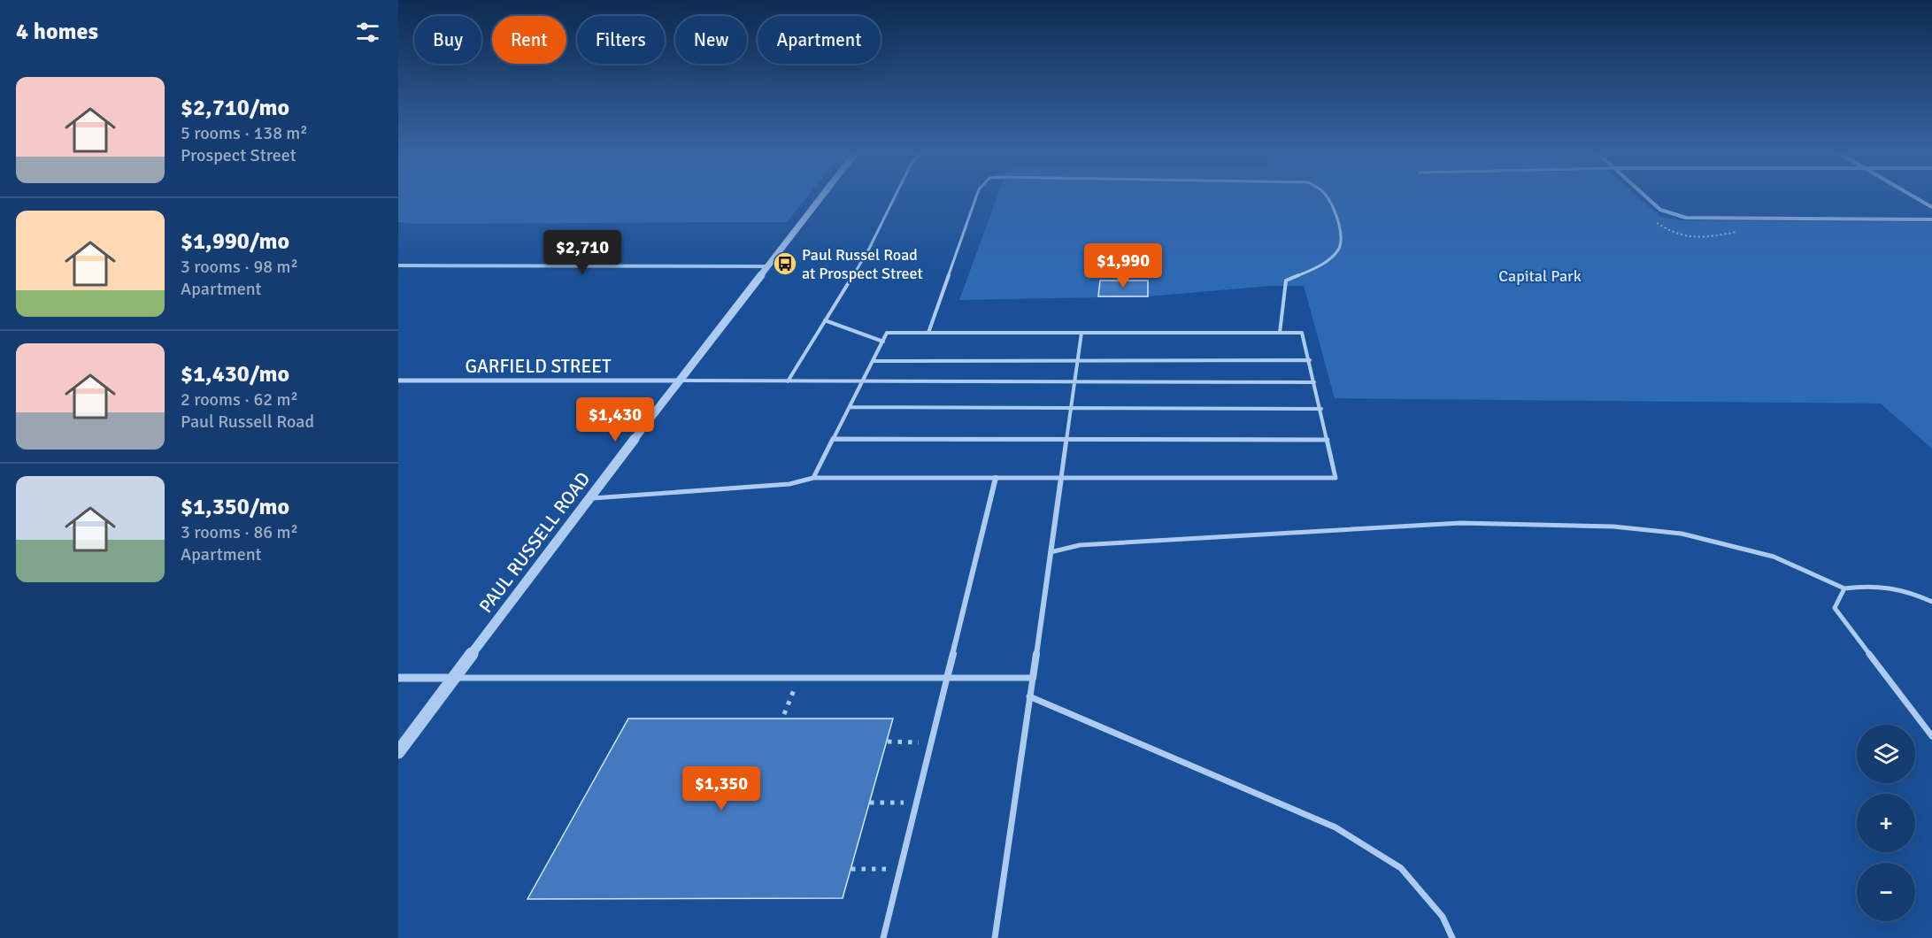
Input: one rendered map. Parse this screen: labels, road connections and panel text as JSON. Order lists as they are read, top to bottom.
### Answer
{
  "streets": {
    "street": ["GARFIELD STREET", "PAUL RUSSELL ROAD"]
  },
  "crossings": [
    ["GARFIELD STREET", "PAUL RUSSELL ROAD"]
  ],
  "parks": ["Capital Park"],
  "places": {
    "bus stop": ["Paul Russel Road at Prospect Street"]
  },
  "page": {
    "heading": "4 homes",
    "chip": [
      "Buy",
      "Rent",
      "Filters",
      "New",
      "Apartment"
    ],
    "list": [
      {
        "name": "$2,710/mo",
        "note": "5 rooms · 138 m² · Prospect Street"
      },
      {
        "name": "$1,990/mo",
        "note": "3 rooms · 98 m² · Apartment"
      },
      {
        "name": "$1,430/mo",
        "note": "2 rooms · 62 m² · Paul Russell Road"
      },
      {
        "name": "$1,350/mo",
        "note": "3 rooms · 86 m² · Apartment"
      }
    ],
    "price": [
      "$2,710",
      "$1,990",
      "$1,430",
      "$1,350"
    ],
    "map_buttons": ["+", "−"]
  }
}
